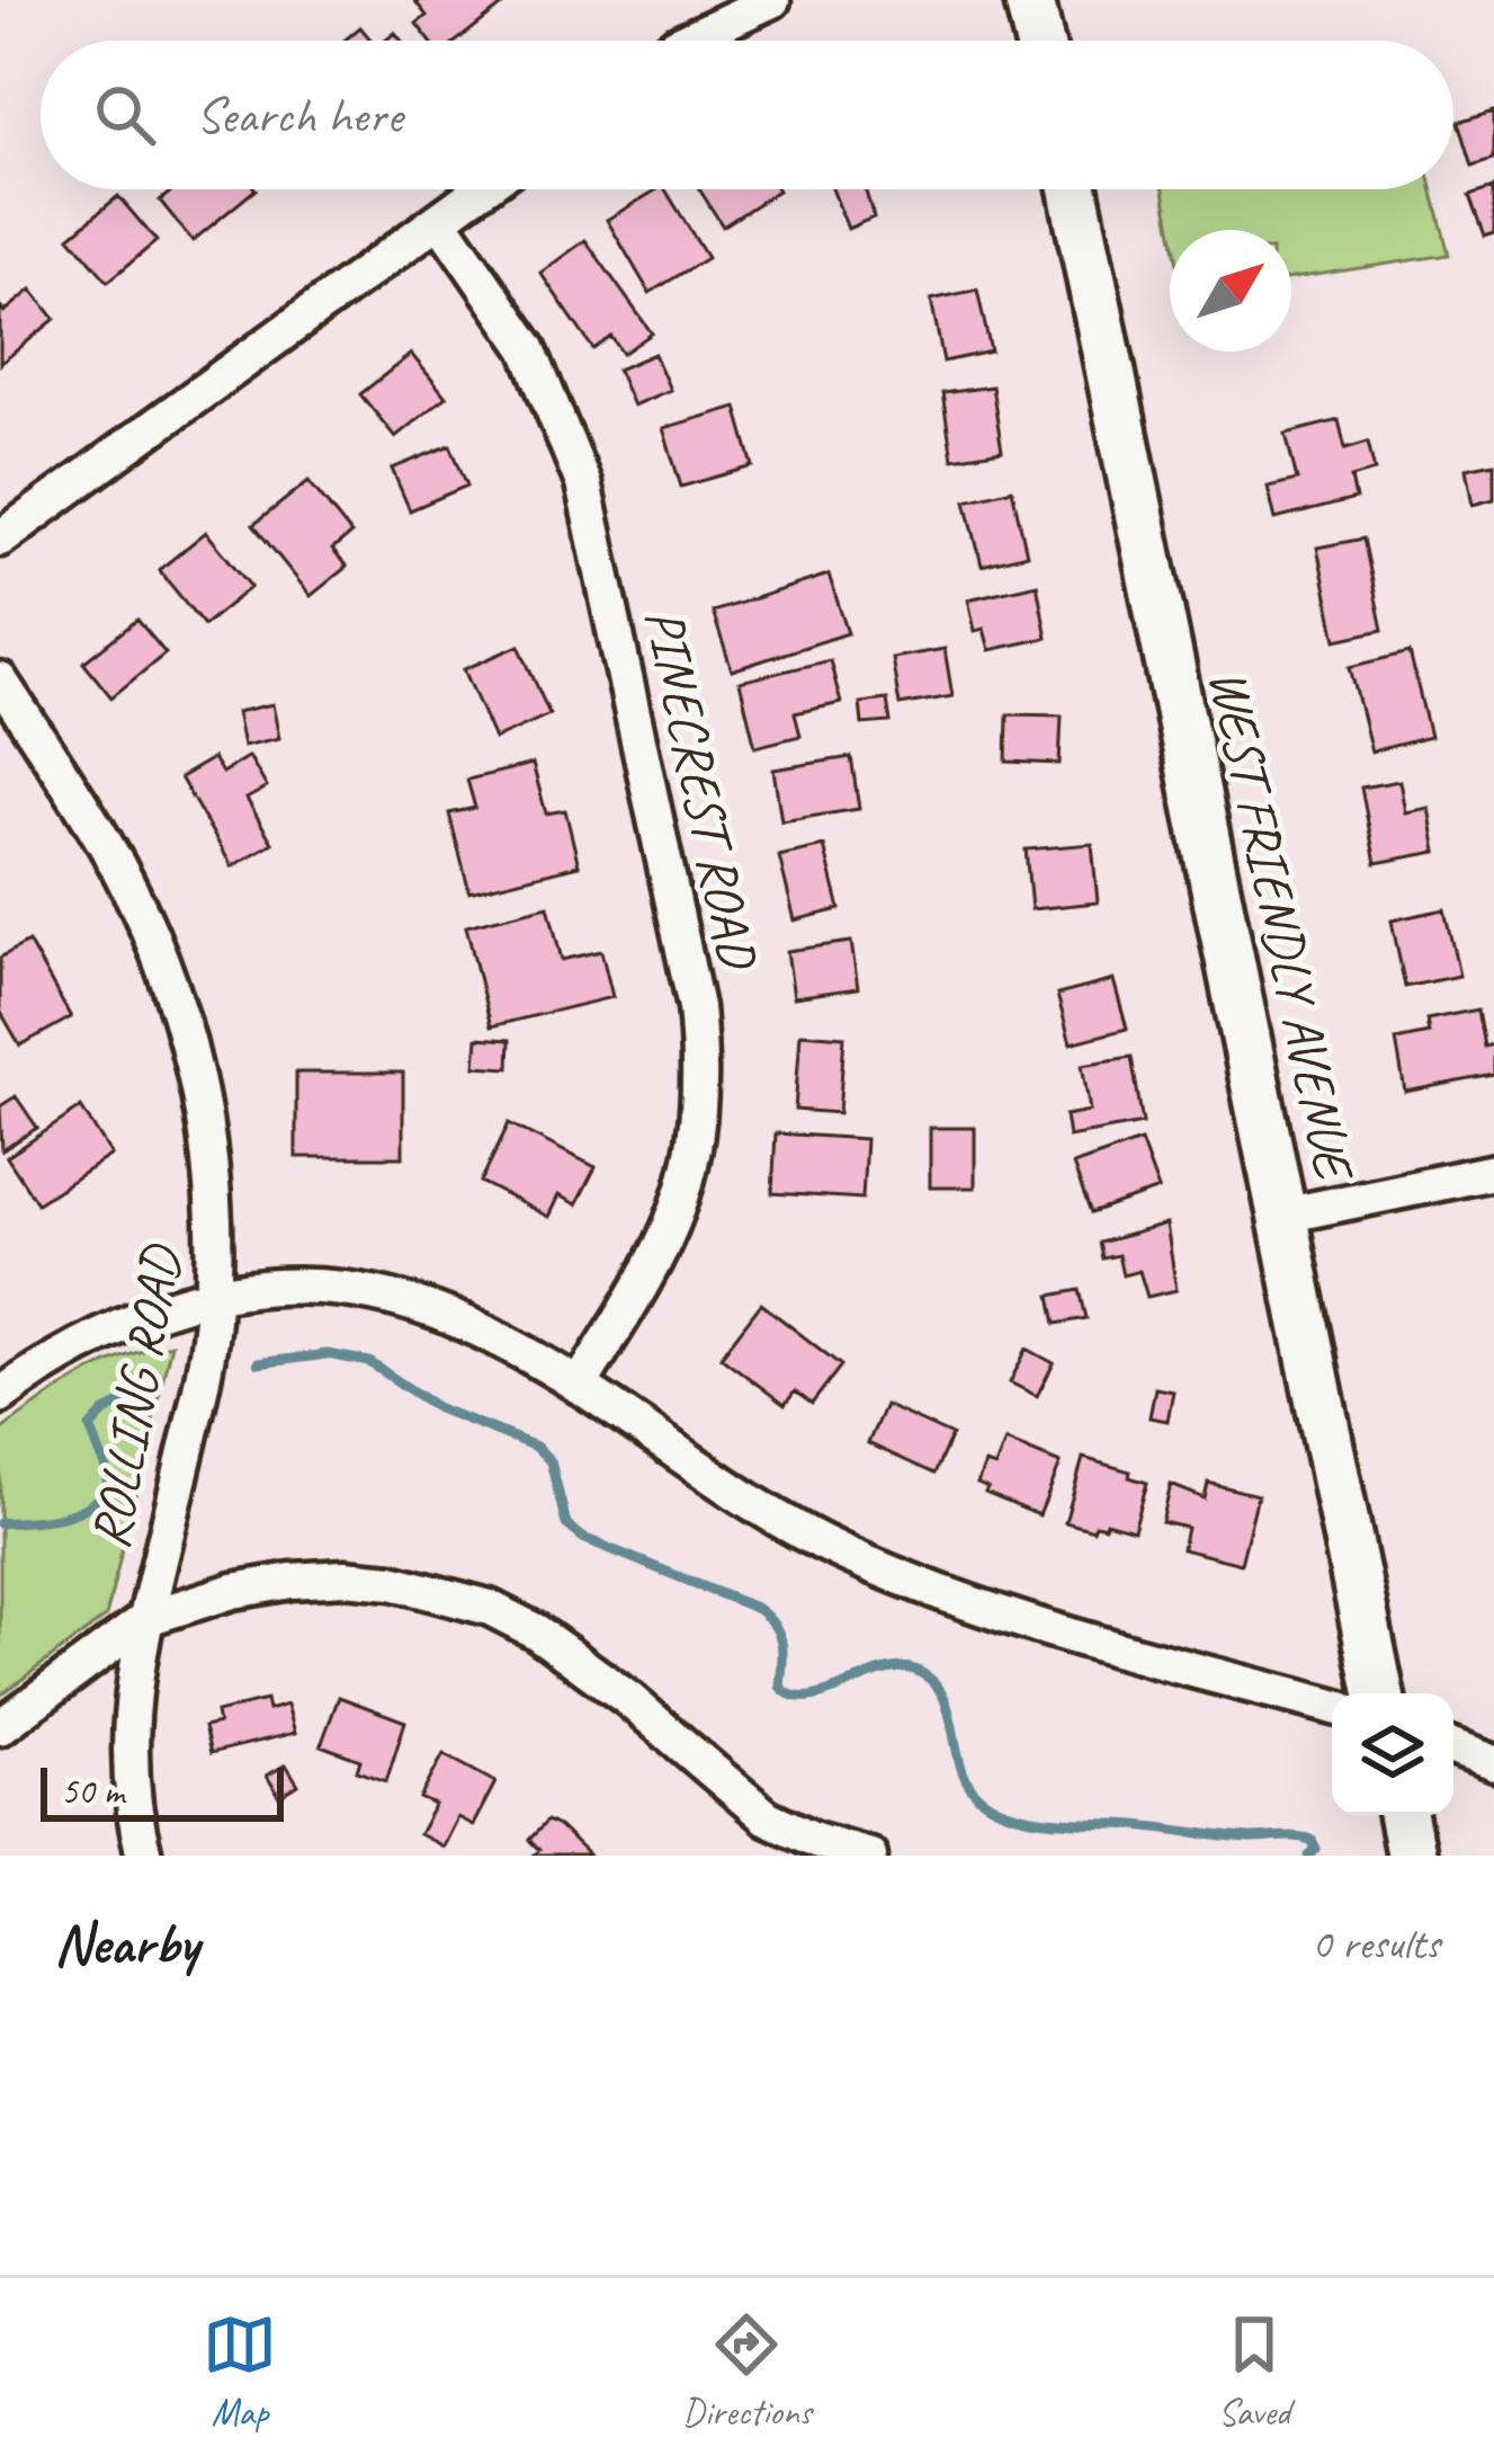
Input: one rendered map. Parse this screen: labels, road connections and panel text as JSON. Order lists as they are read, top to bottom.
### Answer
{
  "streets": {
    "main road": ["WEST FRIENDLY AVENUE"],
    "street": ["PINECREST ROAD", "ROLLING ROAD"]
  },
  "scale_bar": "50 m",
  "north": "top right",
  "page": {
    "search": "Search here",
    "scale": "50 m",
    "heading": ["Nearby", "0 results"],
    "nav": ["Map", "Directions", "Saved"]
  }
}
